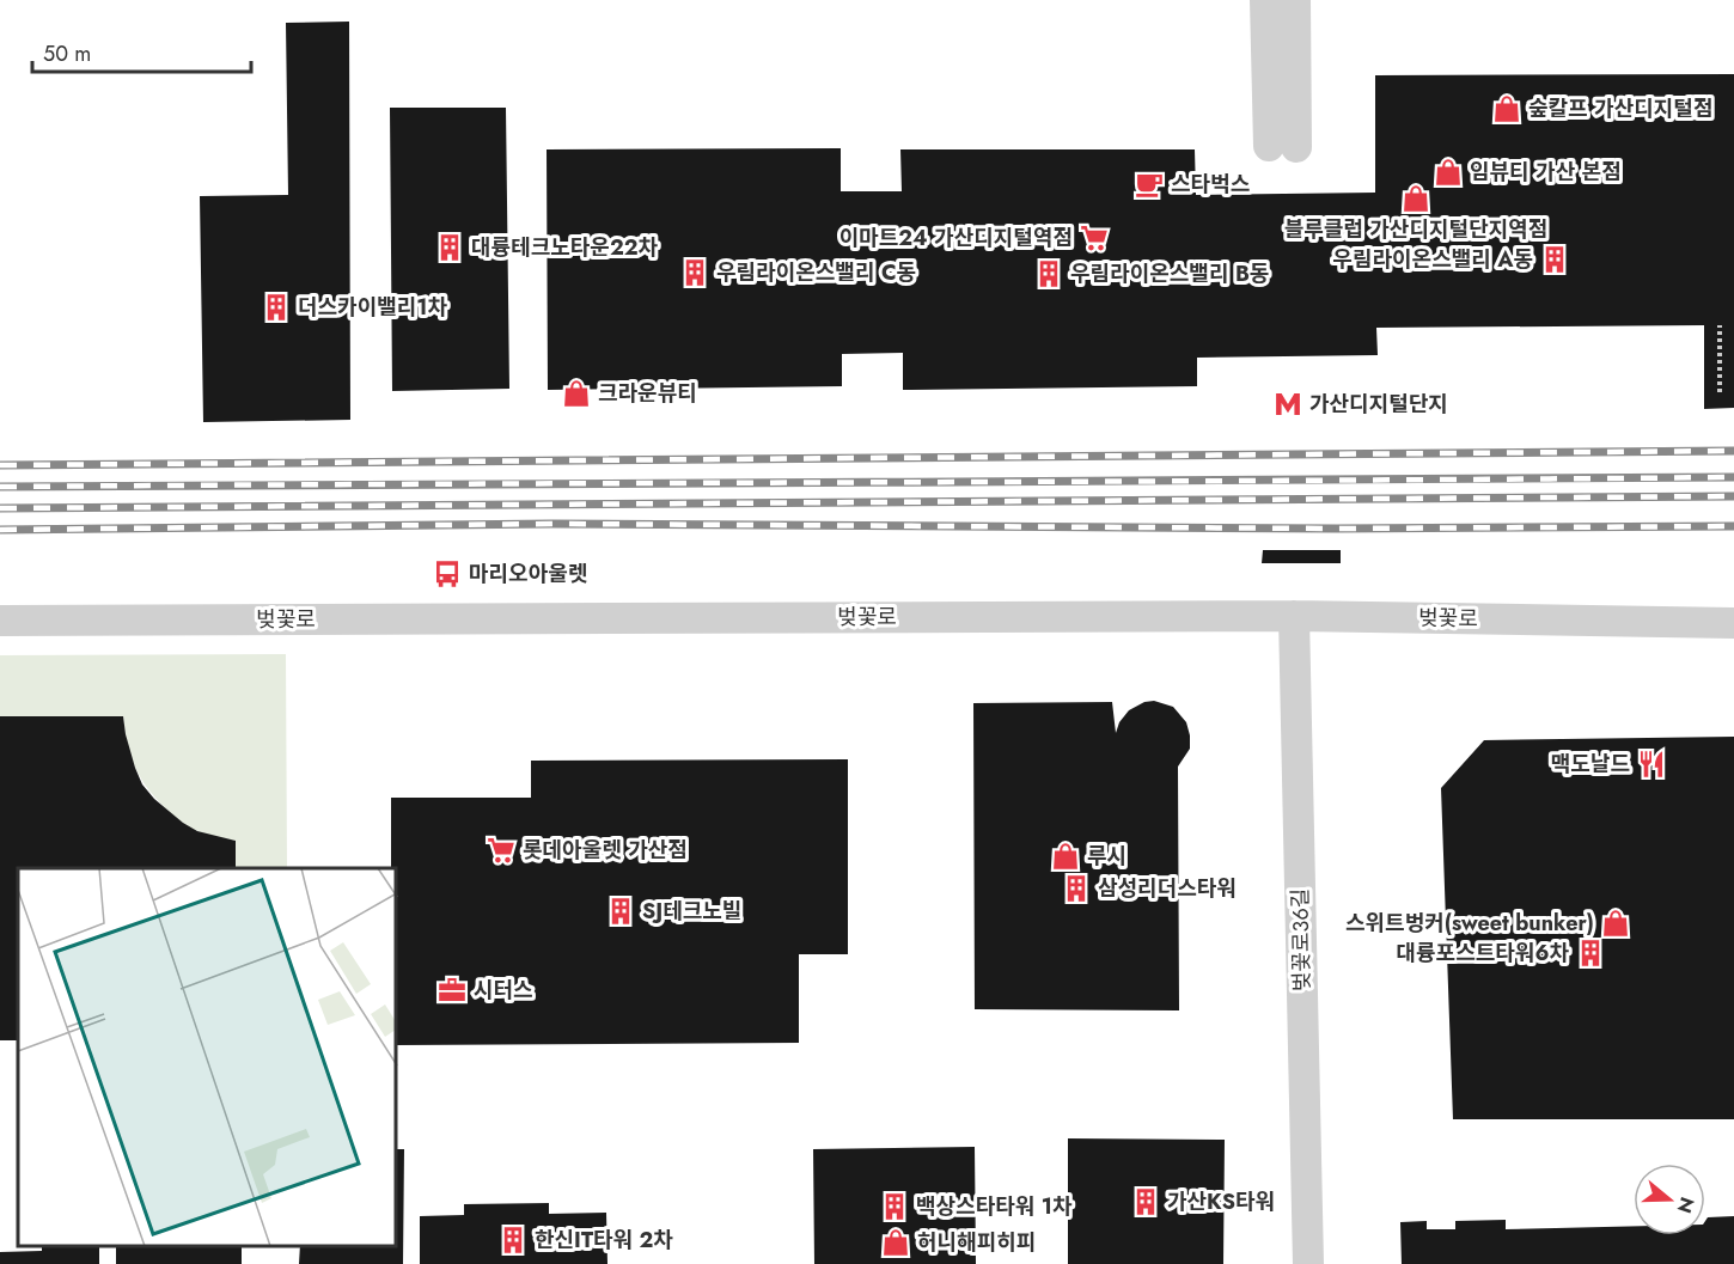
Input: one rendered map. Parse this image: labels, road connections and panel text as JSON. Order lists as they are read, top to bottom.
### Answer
{
  "streets": {
    "street": ["벚꽃로", "벚꽃로36길"]
  },
  "crossings": [
    ["벚꽃로", "벚꽃로36길"]
  ],
  "places": {
    "shop": [
      "숲칼프 가산디지털점",
      "임뷰티 가산 본점",
      "블루클럽 가산디지털단지역점",
      "크라운뷰티",
      "루시",
      "스위트벙커(sweet bunker)",
      "허니해피히피"
    ],
    "cafe": ["스타벅스"],
    "supermarket": ["이마트24 가산디지털역점", "롯데아울렛 가산점"],
    "building": [
      "대륭테크노타운22차",
      "우림라이온스밸리 A동",
      "우림라이온스밸리 C동",
      "우림라이온스밸리 B동",
      "더스카이밸리1차",
      "삼성리더스타워",
      "SJ테크노빌",
      "대륭포스트타워6차",
      "가산KS타워",
      "백상스타타워 1차",
      "한신IT타워 2차"
    ],
    "metro station": ["가산디지털단지"],
    "bus stop": ["마리오아울렛"],
    "restaurant": ["맥도날드"],
    "office": ["시터스"]
  },
  "scale_bar": "50 m",
  "north": "right"
}
